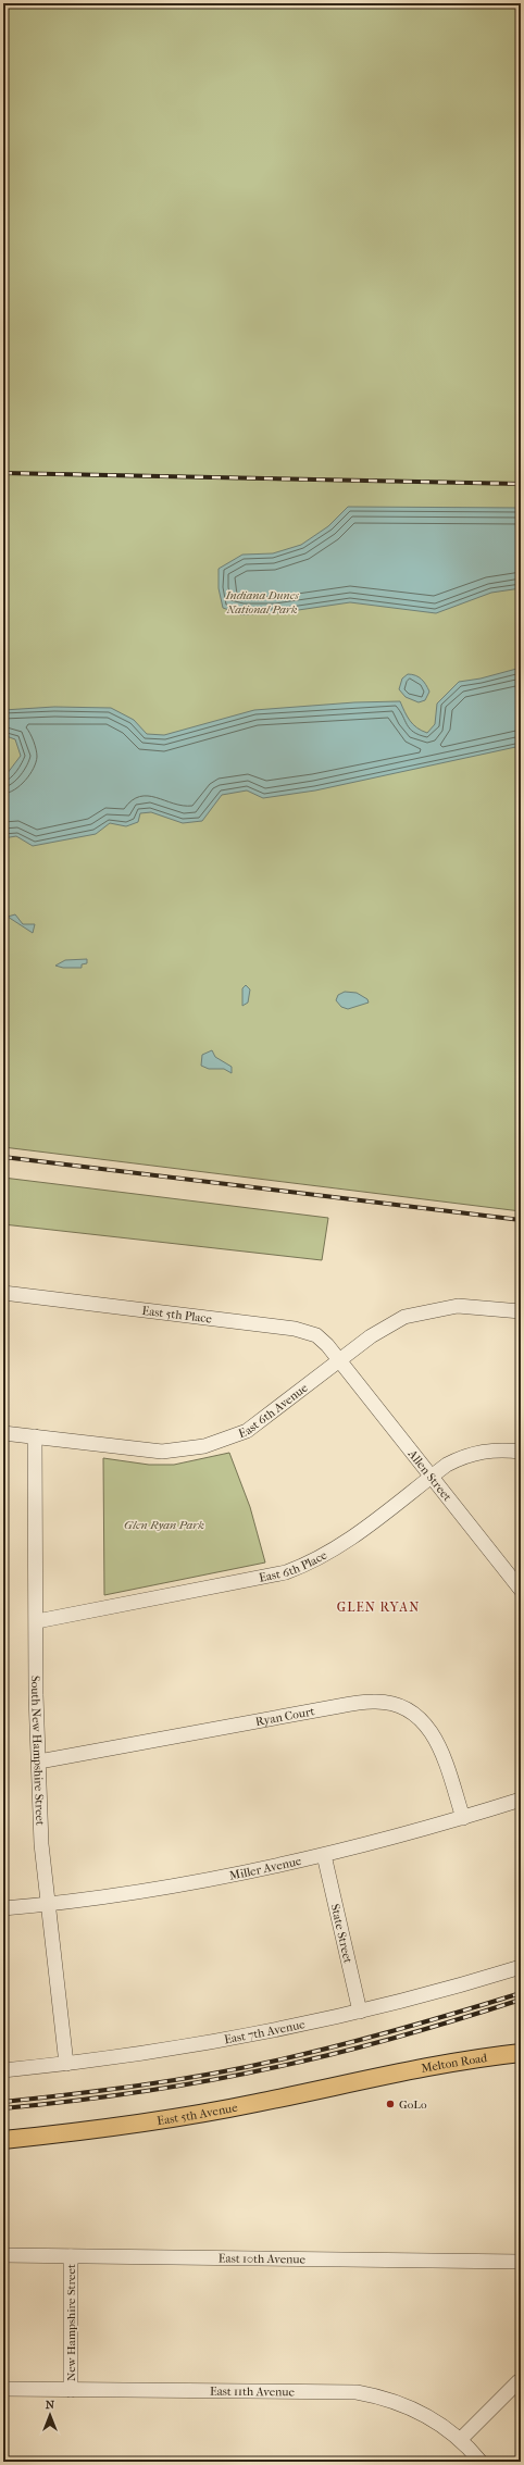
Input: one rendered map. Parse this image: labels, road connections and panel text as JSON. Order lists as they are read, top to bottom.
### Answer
{
  "streets": {
    "main road": ["Melton Road", "East 5th Avenue"],
    "street": [
      "East 5th Place",
      "East 6th Avenue",
      "Allen Street",
      "East 6th Place",
      "Ryan Court",
      "South New Hampshire Street",
      "Miller Avenue",
      "State Street",
      "East 7th Avenue",
      "East 10th Avenue",
      "New Hampshire Street",
      "East 11th Avenue"
    ]
  },
  "crossings": [
    ["East 5th Place", "East 6th Avenue"],
    ["East 5th Place", "Allen Street"],
    ["East 6th Avenue", "Allen Street"],
    ["East 6th Avenue", "South New Hampshire Street"],
    ["Allen Street", "East 6th Place"],
    ["East 6th Place", "South New Hampshire Street"],
    ["Ryan Court", "South New Hampshire Street"],
    ["Ryan Court", "Miller Avenue"],
    ["South New Hampshire Street", "Miller Avenue"],
    ["South New Hampshire Street", "East 7th Avenue"],
    ["Miller Avenue", "State Street"],
    ["State Street", "East 7th Avenue"],
    ["Melton Road", "East 5th Avenue"],
    ["East 10th Avenue", "New Hampshire Street"],
    ["New Hampshire Street", "East 11th Avenue"]
  ],
  "districts": ["GLEN RYAN"],
  "parks": ["Indiana Dunes National Park", "Glen Ryan Park"],
  "places": ["GoLo"],
  "north": "top"
}
